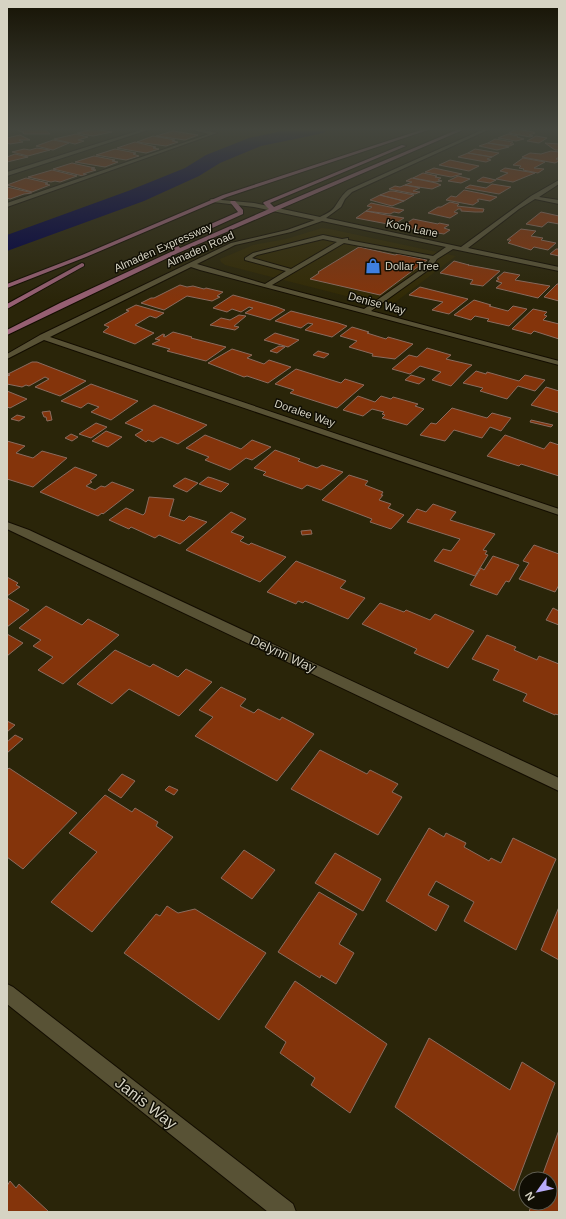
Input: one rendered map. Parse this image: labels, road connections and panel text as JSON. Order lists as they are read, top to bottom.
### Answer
{
  "streets": {
    "main road": ["Almaden Expressway"],
    "street": [
      "Koch Lane",
      "Almaden Road",
      "Denise Way",
      "Doralee Way",
      "Delynn Way",
      "Janis Way"
    ]
  },
  "crossings": [
    ["Koch Lane", "Almaden Expressway"],
    ["Koch Lane", "Almaden Road"],
    ["Almaden Road", "Denise Way"],
    ["Almaden Road", "Doralee Way"]
  ],
  "places": {
    "shop": ["Dollar Tree"]
  },
  "north": "bottom left"
}
